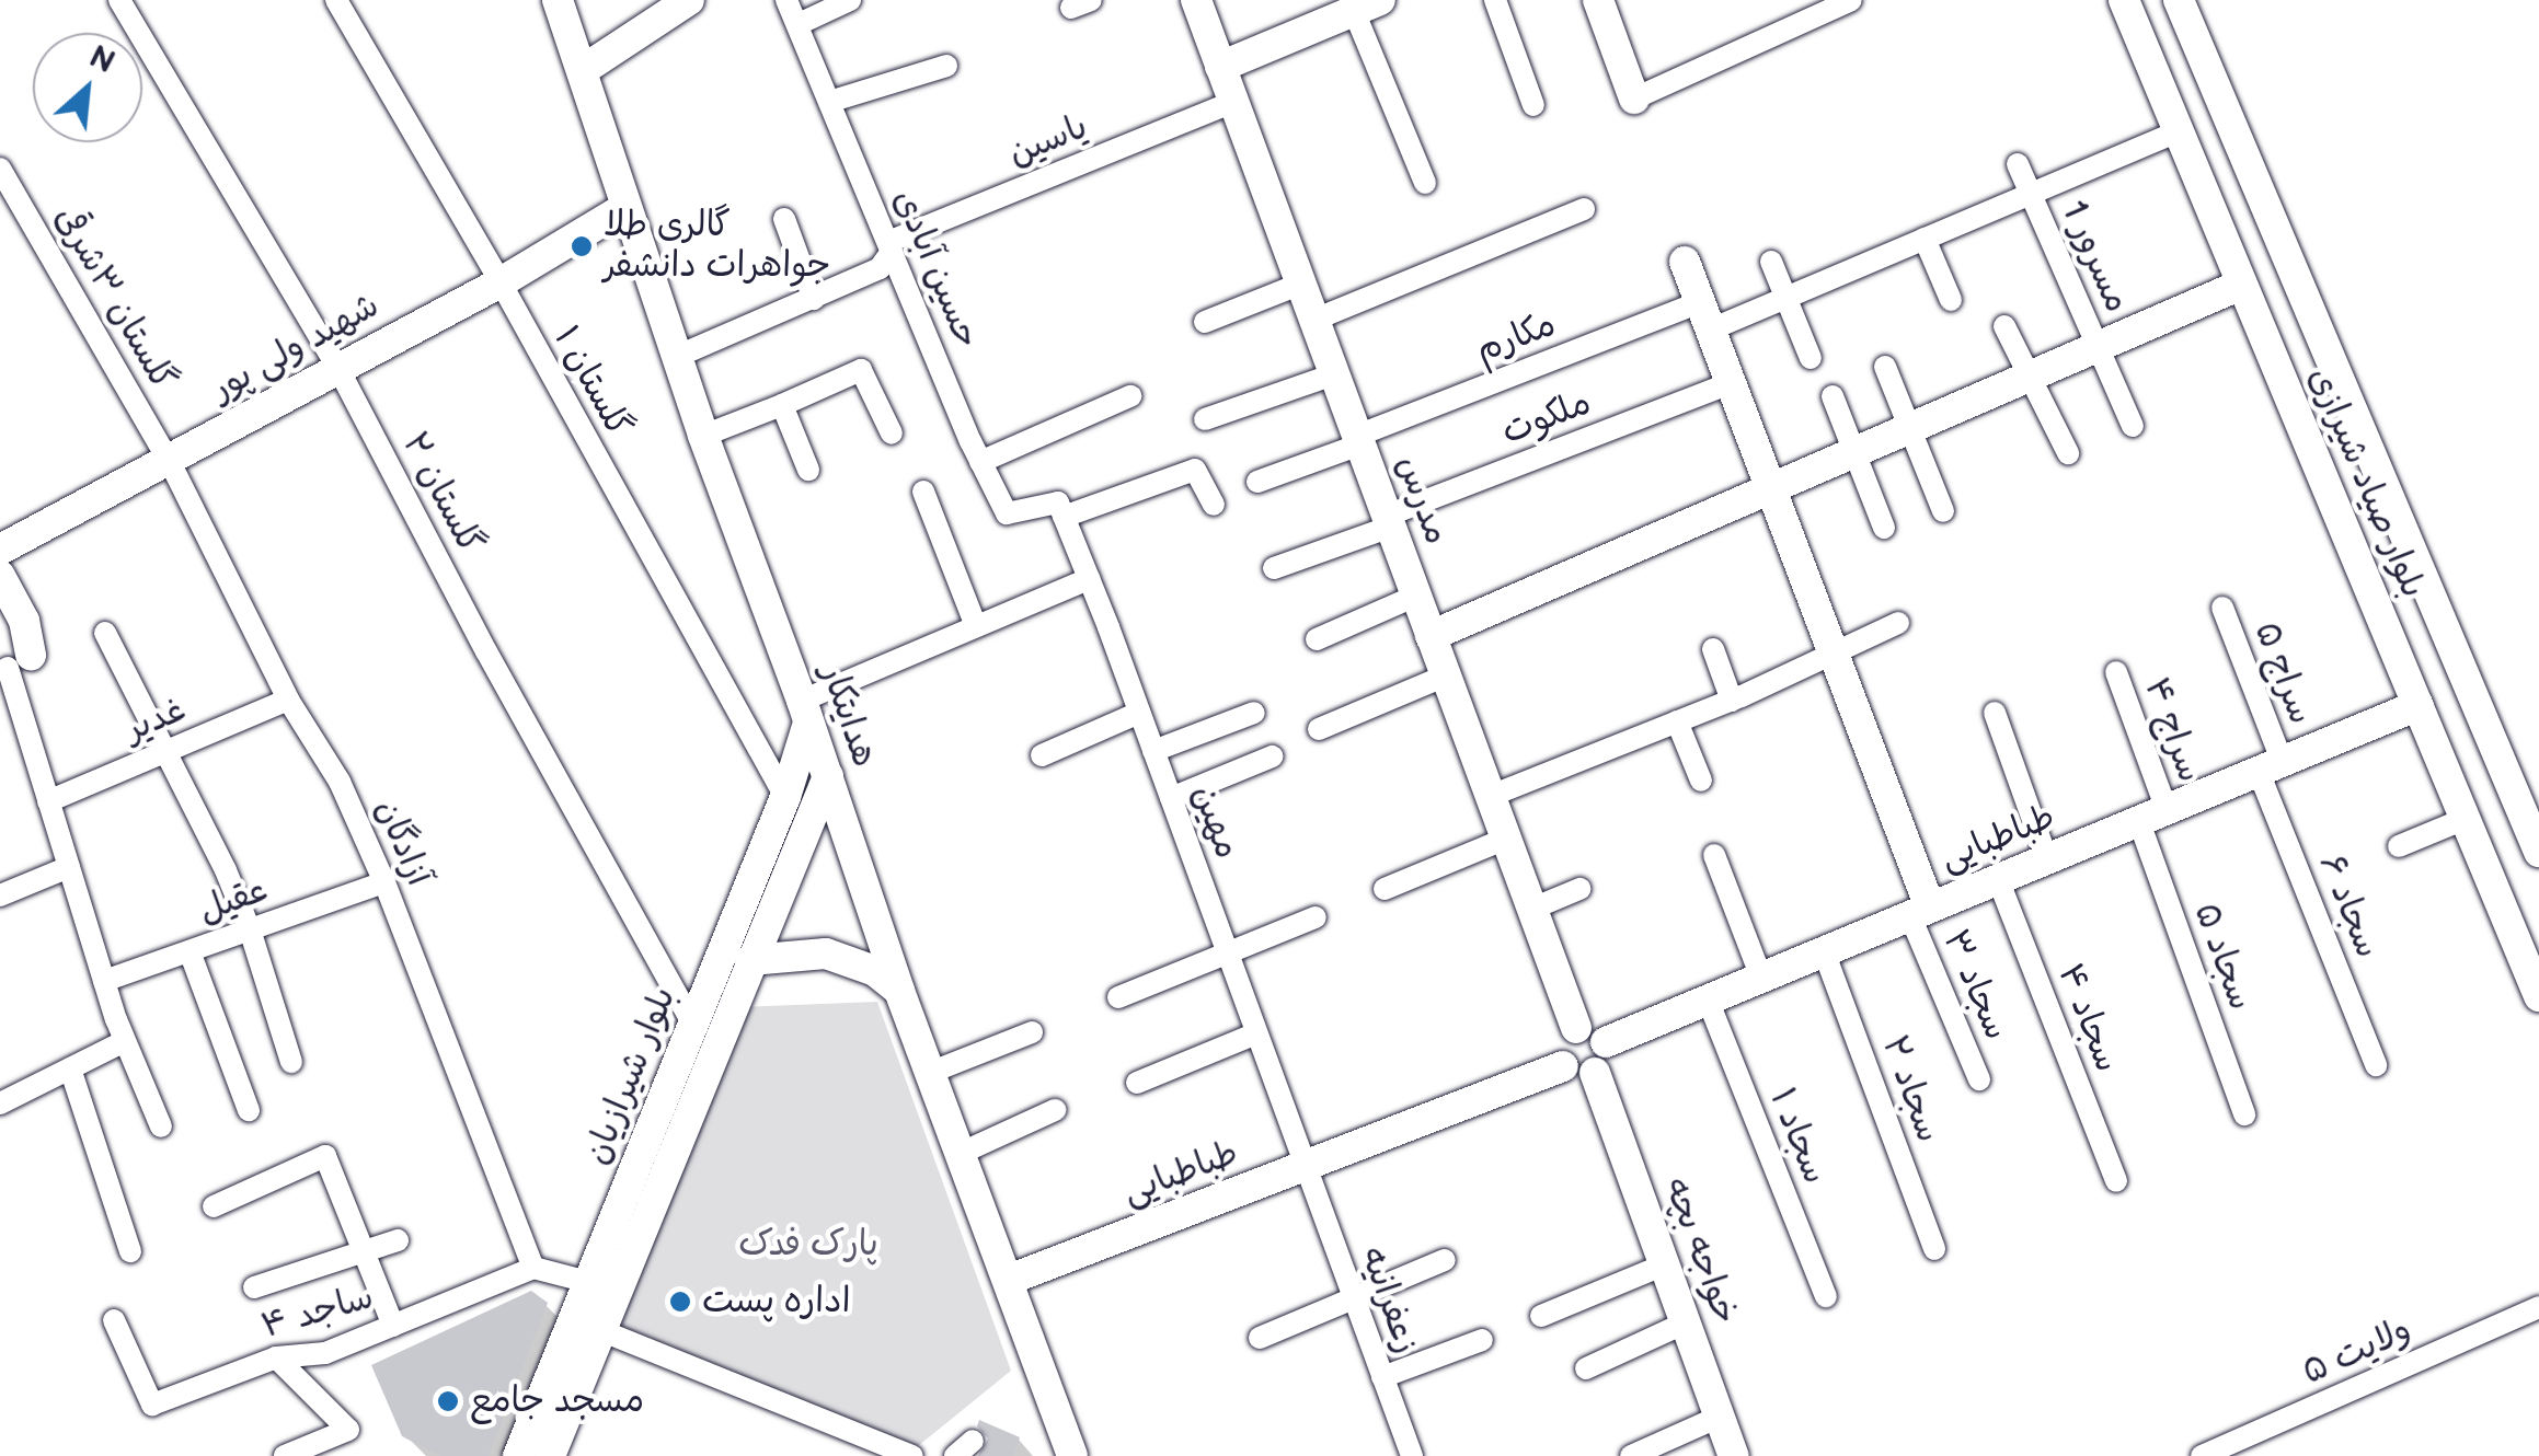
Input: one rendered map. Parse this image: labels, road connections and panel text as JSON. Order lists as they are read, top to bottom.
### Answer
{
  "streets": {
    "street": [
      "یاسین",
      "مسرور 1",
      "حسین آبادی",
      "گلستان ۳شرقی",
      "مکارم",
      "شهید ولی پور",
      "گلستان ۱",
      "ملکوت",
      "بلوار صیاد شیرازی",
      "گلستان ۲",
      "مدرس",
      "سراج ۵",
      "هدایتکار",
      "غدیر",
      "سراج ۴",
      "مهین",
      "طباطبایی",
      "آزادگان",
      "عقیل",
      "سجاد ۶",
      "سجاد ۵",
      "سجاد ۳",
      "سجاد ۴",
      "بلوار شیرازیان",
      "سجاد ۲",
      "سجاد ۱",
      "خواجه بچه",
      "زعفرانیه",
      "ساجد ۴",
      "ولایت ۵"
    ]
  },
  "crossings": [
    ["یاسین", "حسین آبادی"],
    ["یاسین", "مدرس"],
    ["یاسین", "هدایتکار"],
    ["مسرور 1", "مکارم"],
    ["حسین آبادی", "مهین"],
    ["گلستان ۳شرقی", "شهید ولی پور"],
    ["گلستان ۳شرقی", "آزادگان"],
    ["مکارم", "بلوار صیاد شیرازی"],
    ["مکارم", "مدرس"],
    ["شهید ولی پور", "گلستان ۱"],
    ["شهید ولی پور", "گلستان ۲"],
    ["شهید ولی پور", "هدایتکار"],
    ["شهید ولی پور", "آزادگان"],
    ["گلستان ۱", "بلوار شیرازیان"],
    ["ملکوت", "مدرس"],
    ["بلوار صیاد شیرازی", "طباطبایی"],
    ["گلستان ۲", "بلوار شیرازیان"],
    ["مدرس", "طباطبایی"],
    ["مدرس", "خواجه بچه"],
    ["سراج ۵", "طباطبایی"],
    ["سراج ۵", "سجاد ۶"],
    ["هدایتکار", "طباطبایی"],
    ["هدایتکار", "بلوار شیرازیان"],
    ["غدیر", "آزادگان"],
    ["سراج ۴", "طباطبایی"],
    ["سراج ۴", "سجاد ۵"],
    ["مهین", "طباطبایی"],
    ["مهین", "زعفرانیه"],
    ["طباطبایی", "سجاد ۶"],
    ["طباطبایی", "سجاد ۵"],
    ["طباطبایی", "سجاد ۳"],
    ["طباطبایی", "سجاد ۴"],
    ["طباطبایی", "سجاد ۲"],
    ["طباطبایی", "سجاد ۱"],
    ["طباطبایی", "خواجه بچه"],
    ["طباطبایی", "زعفرانیه"],
    ["آزادگان", "عقیل"],
    ["آزادگان", "ساجد ۴"]
  ],
  "parks": ["پارک فدک"],
  "places": ["گالری طلا جواهرات دانشفر", "اداره پست", "مسجد جامع"],
  "north": "top right"
}
